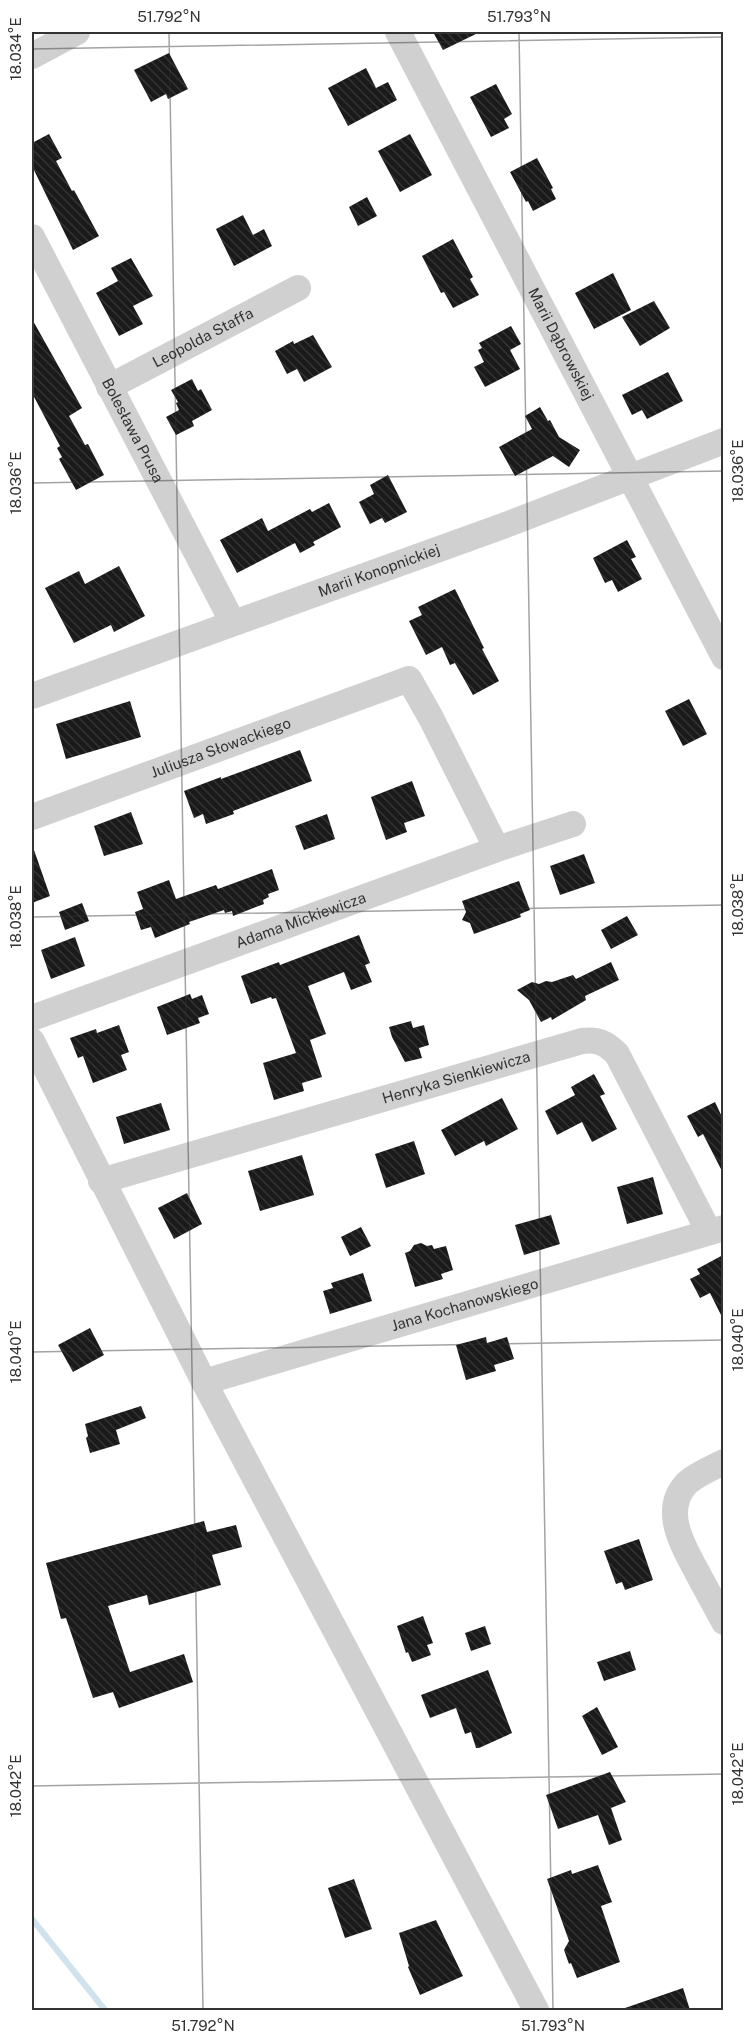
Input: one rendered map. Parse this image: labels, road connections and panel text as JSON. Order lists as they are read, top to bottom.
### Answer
{
  "streets": {
    "street": [
      "Leopolda Staffa",
      "Marii Dąbrowskiej",
      "Bolesława Prusa",
      "Marii Konopnickiej",
      "Juliusza Słowackiego",
      "Adama Mickiewicza",
      "Henryka Sienkiewicza",
      "Jana Kochanowskiego"
    ]
  },
  "crossings": [
    ["Leopolda Staffa", "Bolesława Prusa"],
    ["Marii Dąbrowskiej", "Marii Konopnickiej"],
    ["Bolesława Prusa", "Marii Konopnickiej"],
    ["Juliusza Słowackiego", "Adama Mickiewicza"],
    ["Henryka Sienkiewicza", "Jana Kochanowskiego"]
  ],
  "coordinates": [
    "51.792°N",
    "51.793°N",
    "18.034°E",
    "18.036°E",
    "18.038°E",
    "18.040°E",
    "18.042°E"
  ]
}
